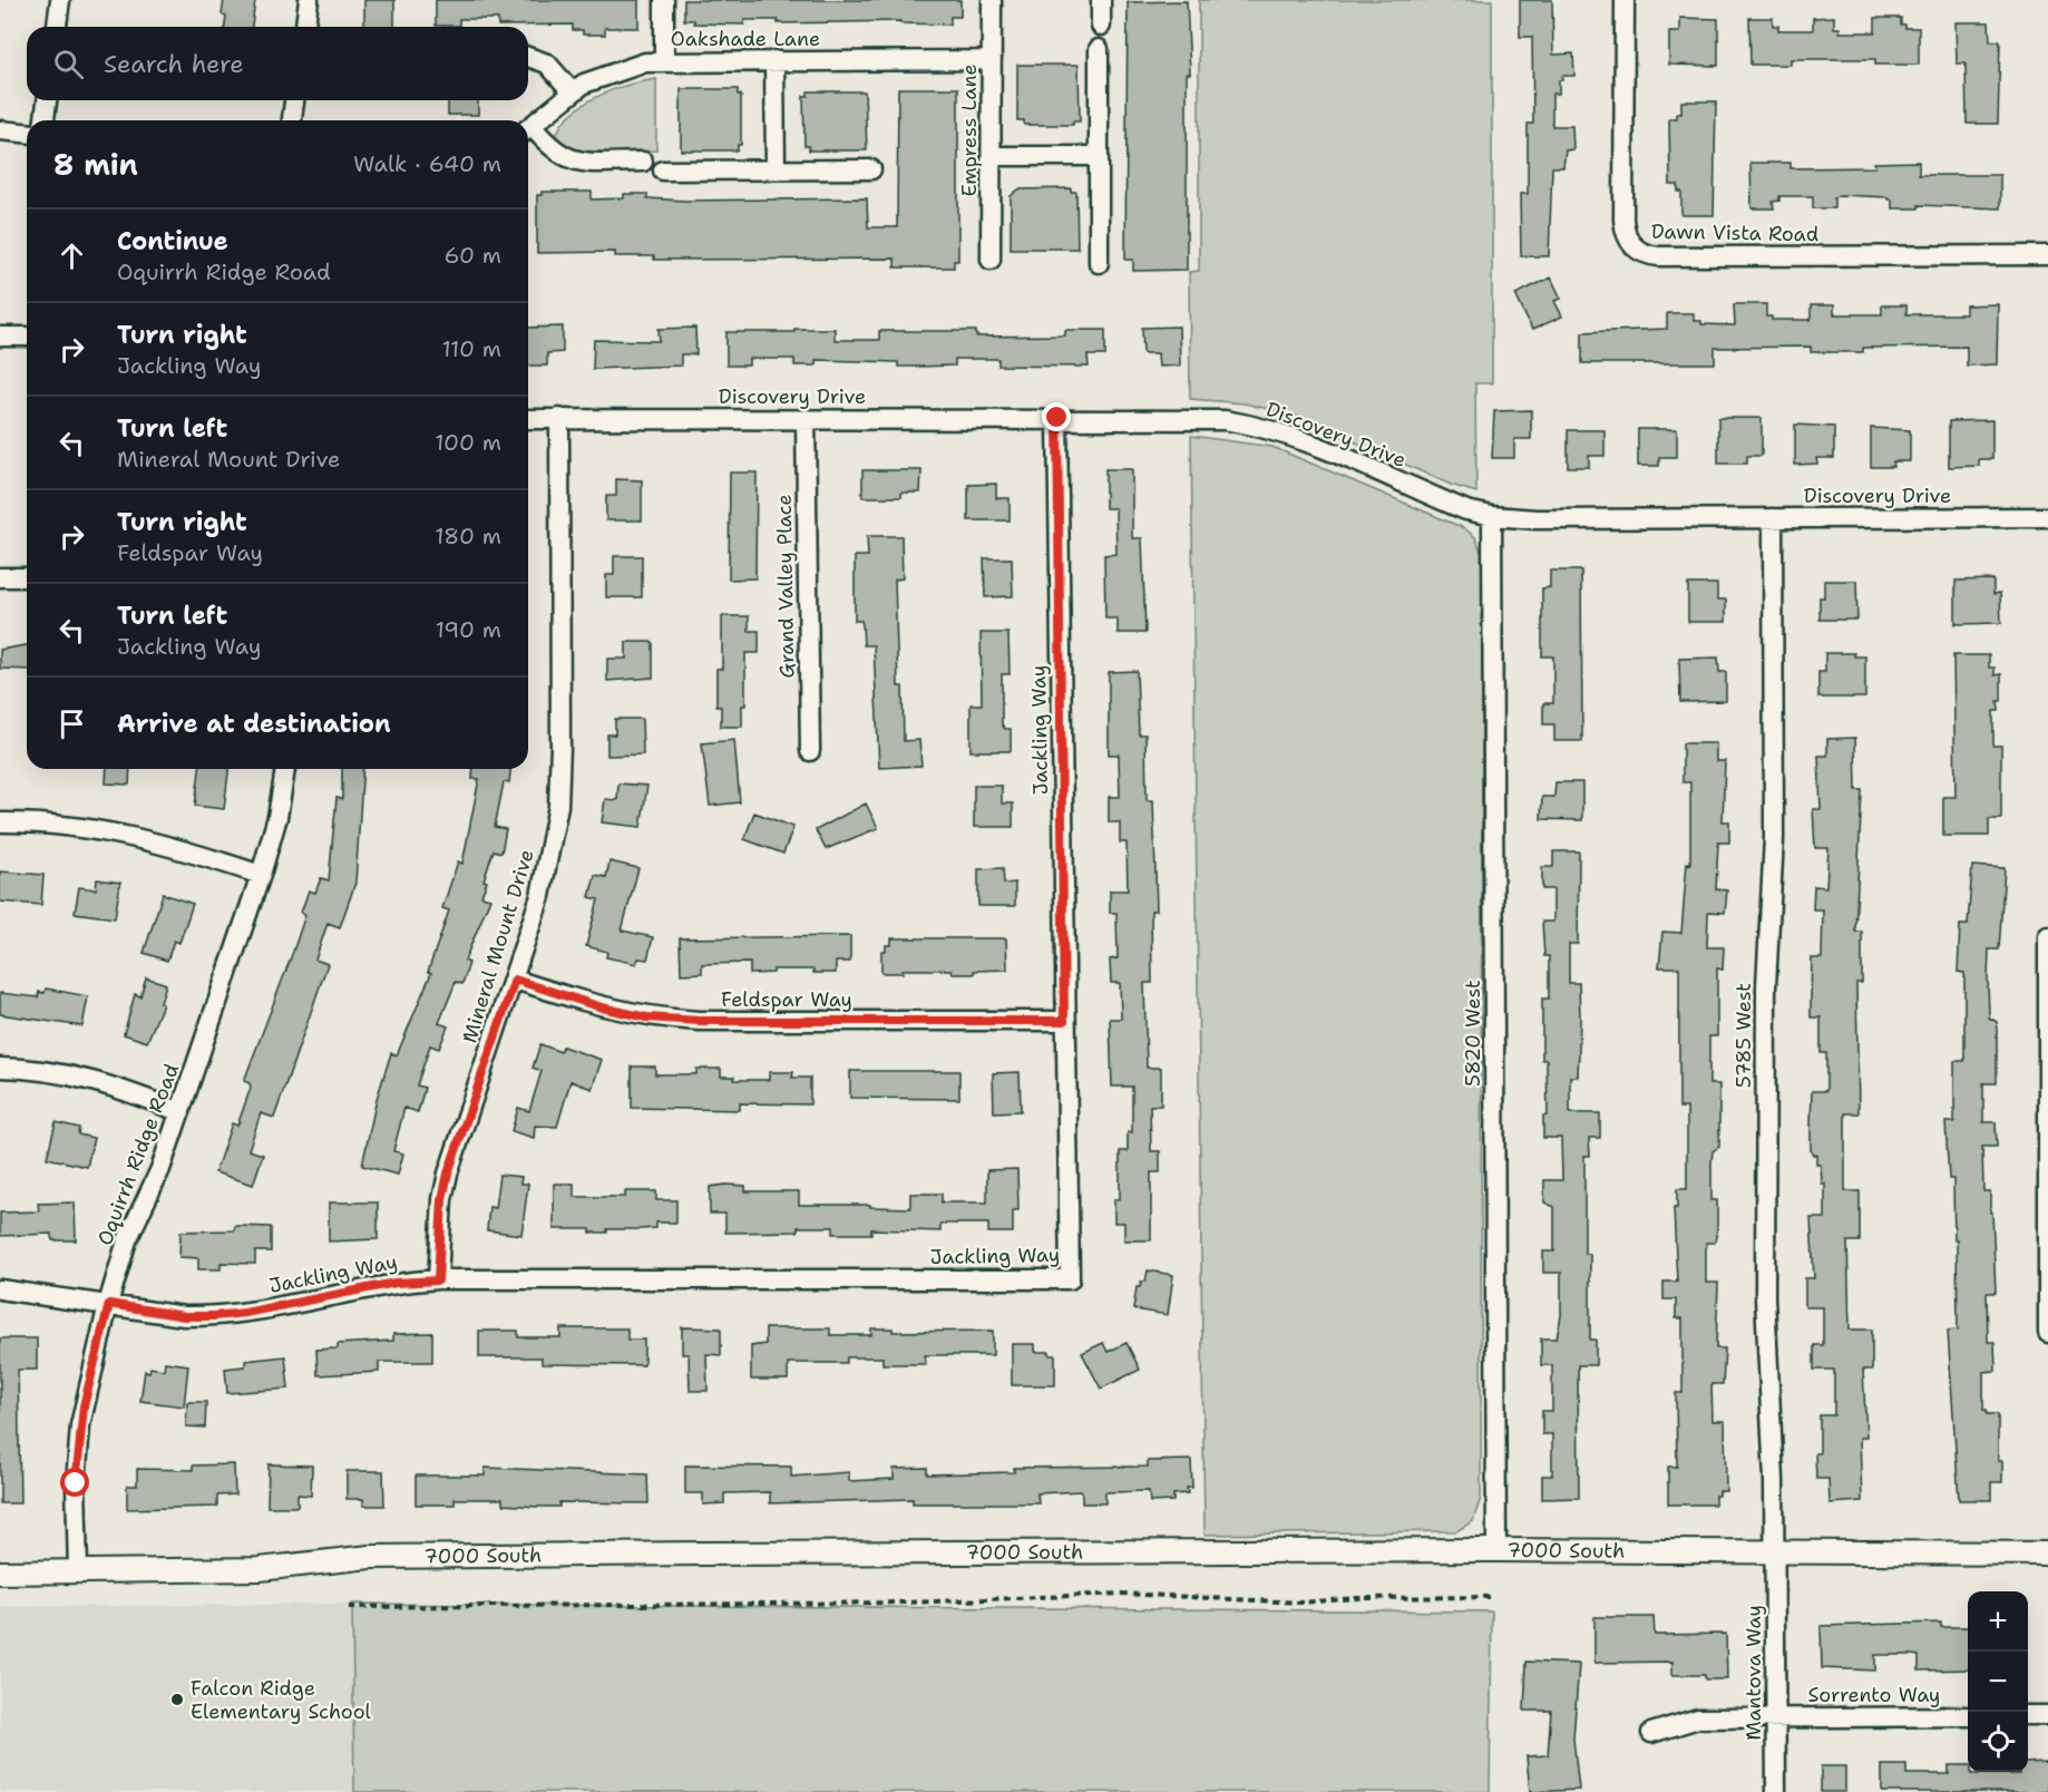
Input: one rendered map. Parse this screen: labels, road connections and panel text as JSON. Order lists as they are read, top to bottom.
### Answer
{
  "streets": {
    "street": [
      "Oakshade Lane",
      "Empress Lane",
      "Dawn Vista Road",
      "Discovery Drive",
      "Grand Valley Place",
      "Jackling Way",
      "Mineral Mount Drive",
      "Feldspar Way",
      "5820 West",
      "5785 West",
      "Oquirrh Ridge Road",
      "7000 South",
      "Mantova Way",
      "Sorrento Way"
    ]
  },
  "crossings": [
    ["Oakshade Lane", "Empress Lane"],
    ["Discovery Drive", "Grand Valley Place"],
    ["Discovery Drive", "Jackling Way"],
    ["Discovery Drive", "Mineral Mount Drive"],
    ["Discovery Drive", "5820 West"],
    ["Discovery Drive", "5785 West"],
    ["Jackling Way", "Mineral Mount Drive"],
    ["Jackling Way", "Feldspar Way"],
    ["Jackling Way", "Oquirrh Ridge Road"],
    ["Mineral Mount Drive", "Feldspar Way"],
    ["5820 West", "7000 South"],
    ["5785 West", "7000 South"],
    ["5785 West", "Mantova Way"],
    ["Oquirrh Ridge Road", "7000 South"],
    ["7000 South", "Mantova Way"],
    ["Mantova Way", "Sorrento Way"]
  ],
  "places": ["Falcon Ridge Elementary School"],
  "page": {
    "search": "Search here",
    "heading": ["8 min", "Walk · 640 m"],
    "list": [
      ["Continue", "Oquirrh Ridge Road", "60 m"],
      ["Turn right", "Jackling Way", "110 m"],
      ["Turn left", "Mineral Mount Drive", "100 m"],
      ["Turn right", "Feldspar Way", "180 m"],
      ["Turn left", "Jackling Way", "190 m"],
      "Arrive at destination"
    ],
    "map_buttons": ["+", "−"]
  }
}
